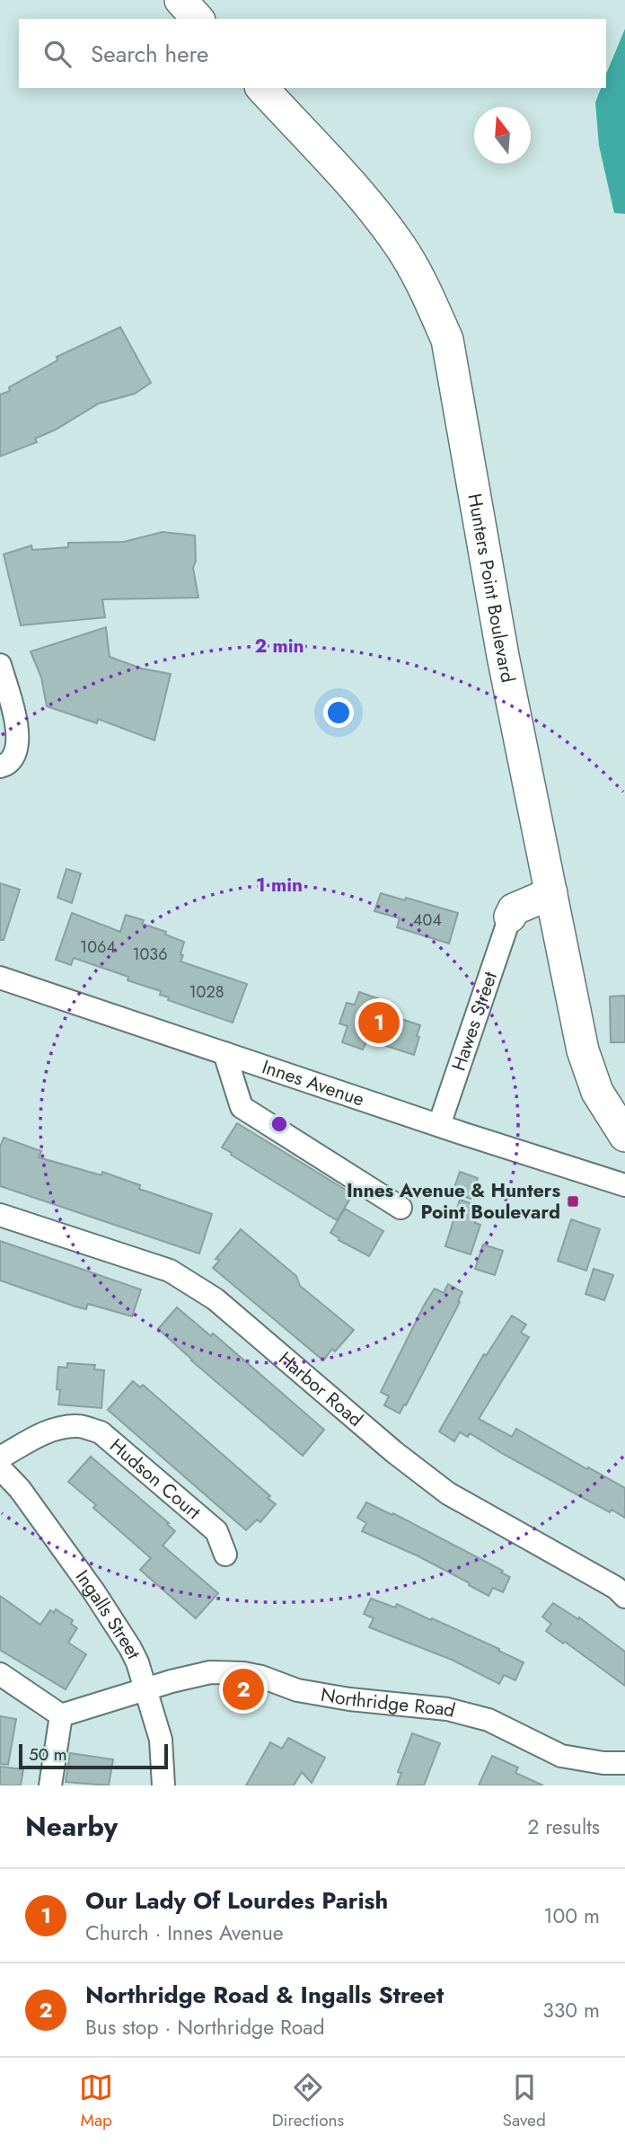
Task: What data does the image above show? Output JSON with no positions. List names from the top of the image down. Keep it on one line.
{"streets":{"main road":["Hunters Point Boulevard"],"street":["Hawes Street","Innes Avenue","Harbor Road","Hudson Court","Ingalls Street","Northridge Road"]},"crossings":[["Hawes Street","Innes Avenue"],["Ingalls Street","Northridge Road"]],"places":{"transit":["Innes Avenue & Hunters Point Boulevard"]},"house_numbers":["404","1064","1036","1028"],"scale_bar":"50 m","north":"top","page":{"search":"Search here","pins":["1","2"],"scale":"50 m","heading":["Nearby","2 results"],"list":[{"mark":"1","name":"Our Lady Of Lourdes Parish","note":"Church · Innes Avenue","value":"100 m"},{"mark":"2","name":"Northridge Road & Ingalls Street","note":"Bus stop · Northridge Road","value":"330 m"}],"nav":["Map","Directions","Saved"]},"rings":["2 min","1 min"]}
